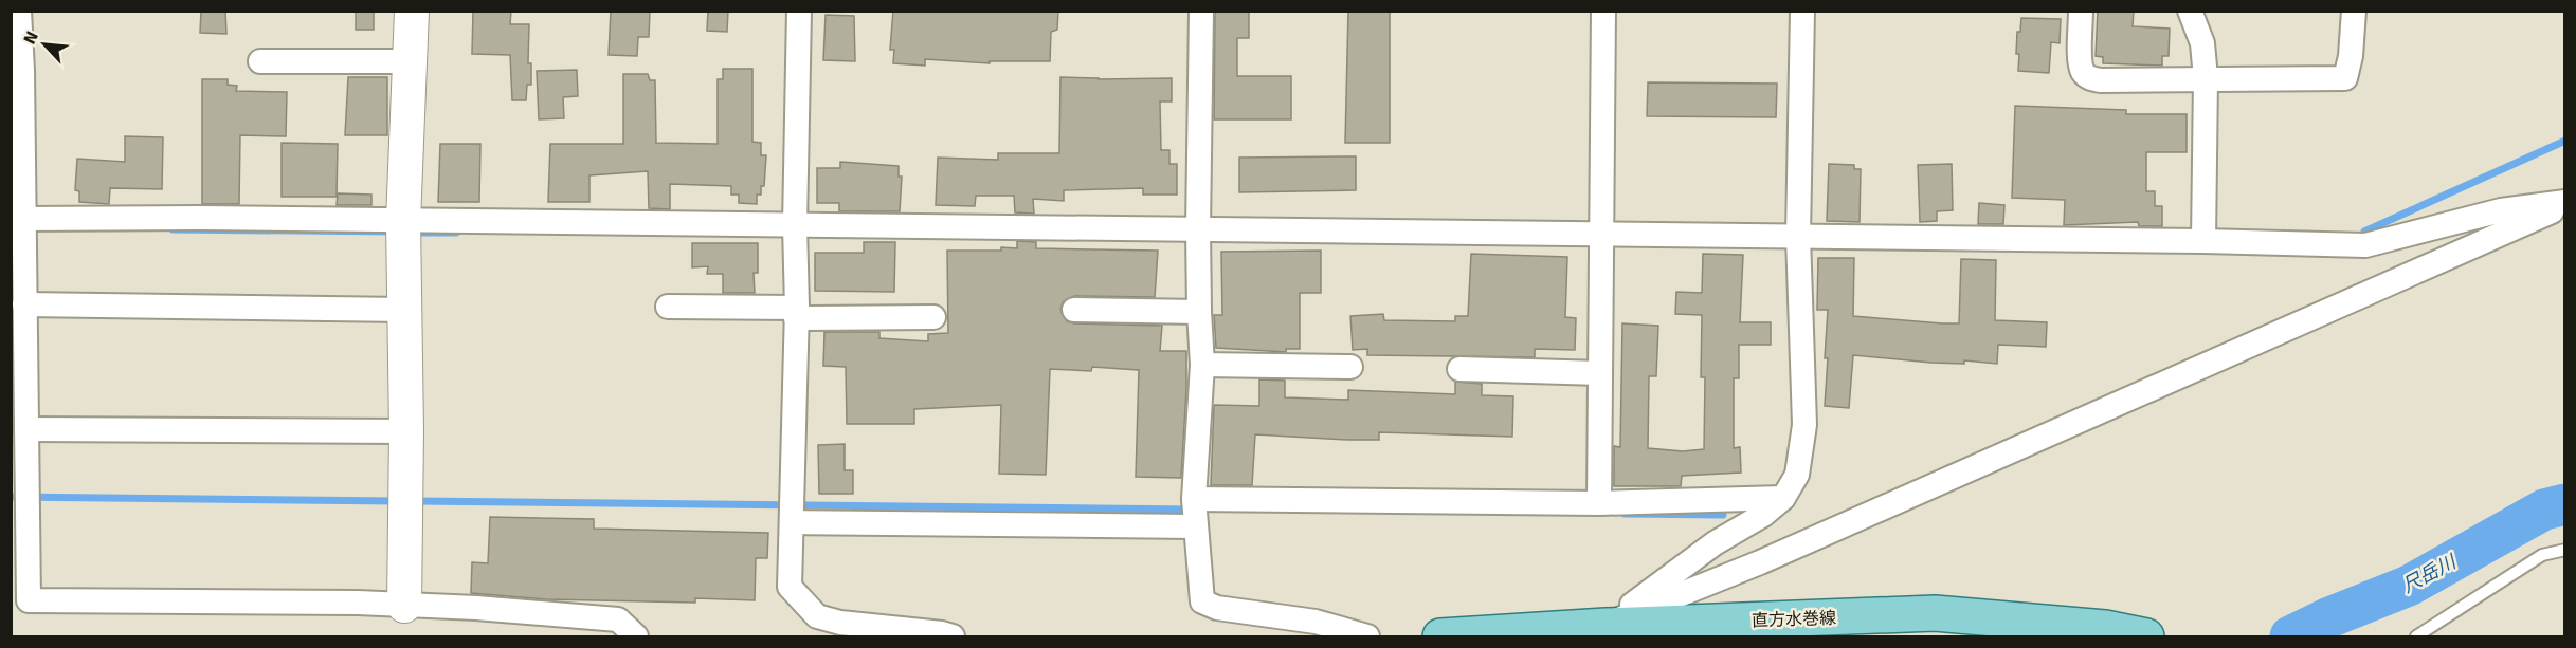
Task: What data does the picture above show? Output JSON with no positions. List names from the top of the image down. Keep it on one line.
{"streets":{"main road":["直方水巻線"]},"water":["尺岳川"],"north":"top left"}
